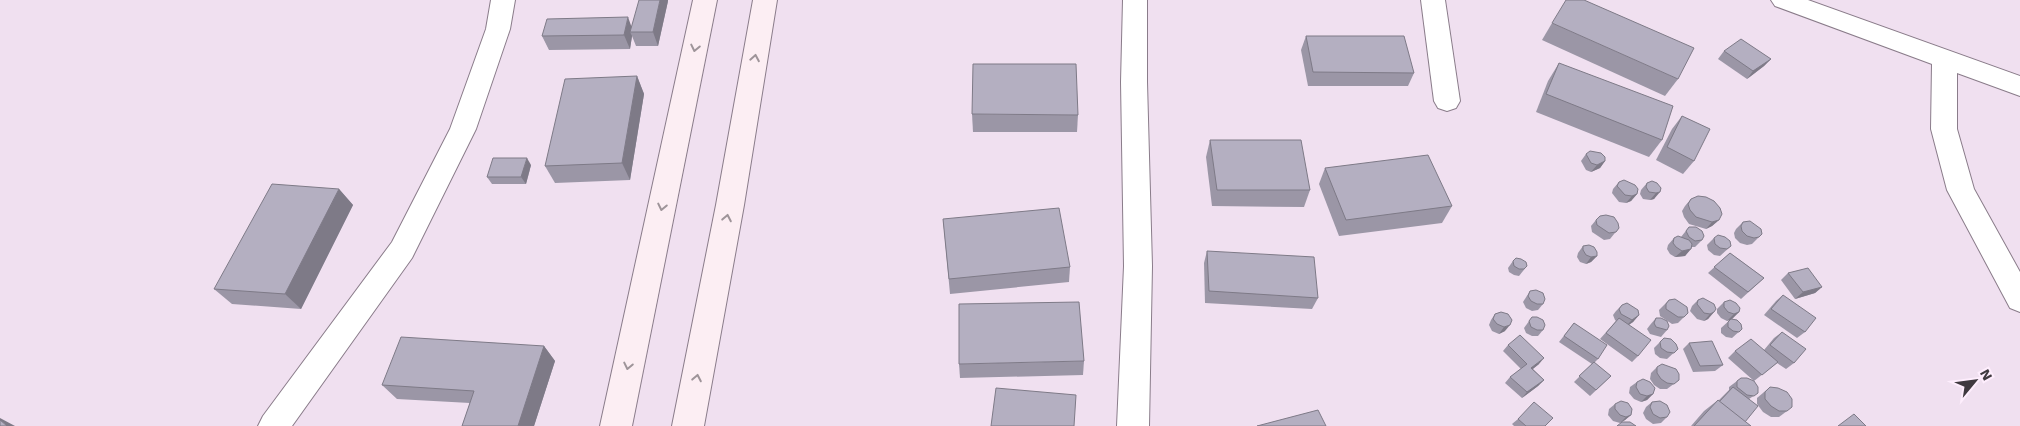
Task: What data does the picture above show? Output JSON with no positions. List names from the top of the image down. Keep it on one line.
{"north":"top right"}
